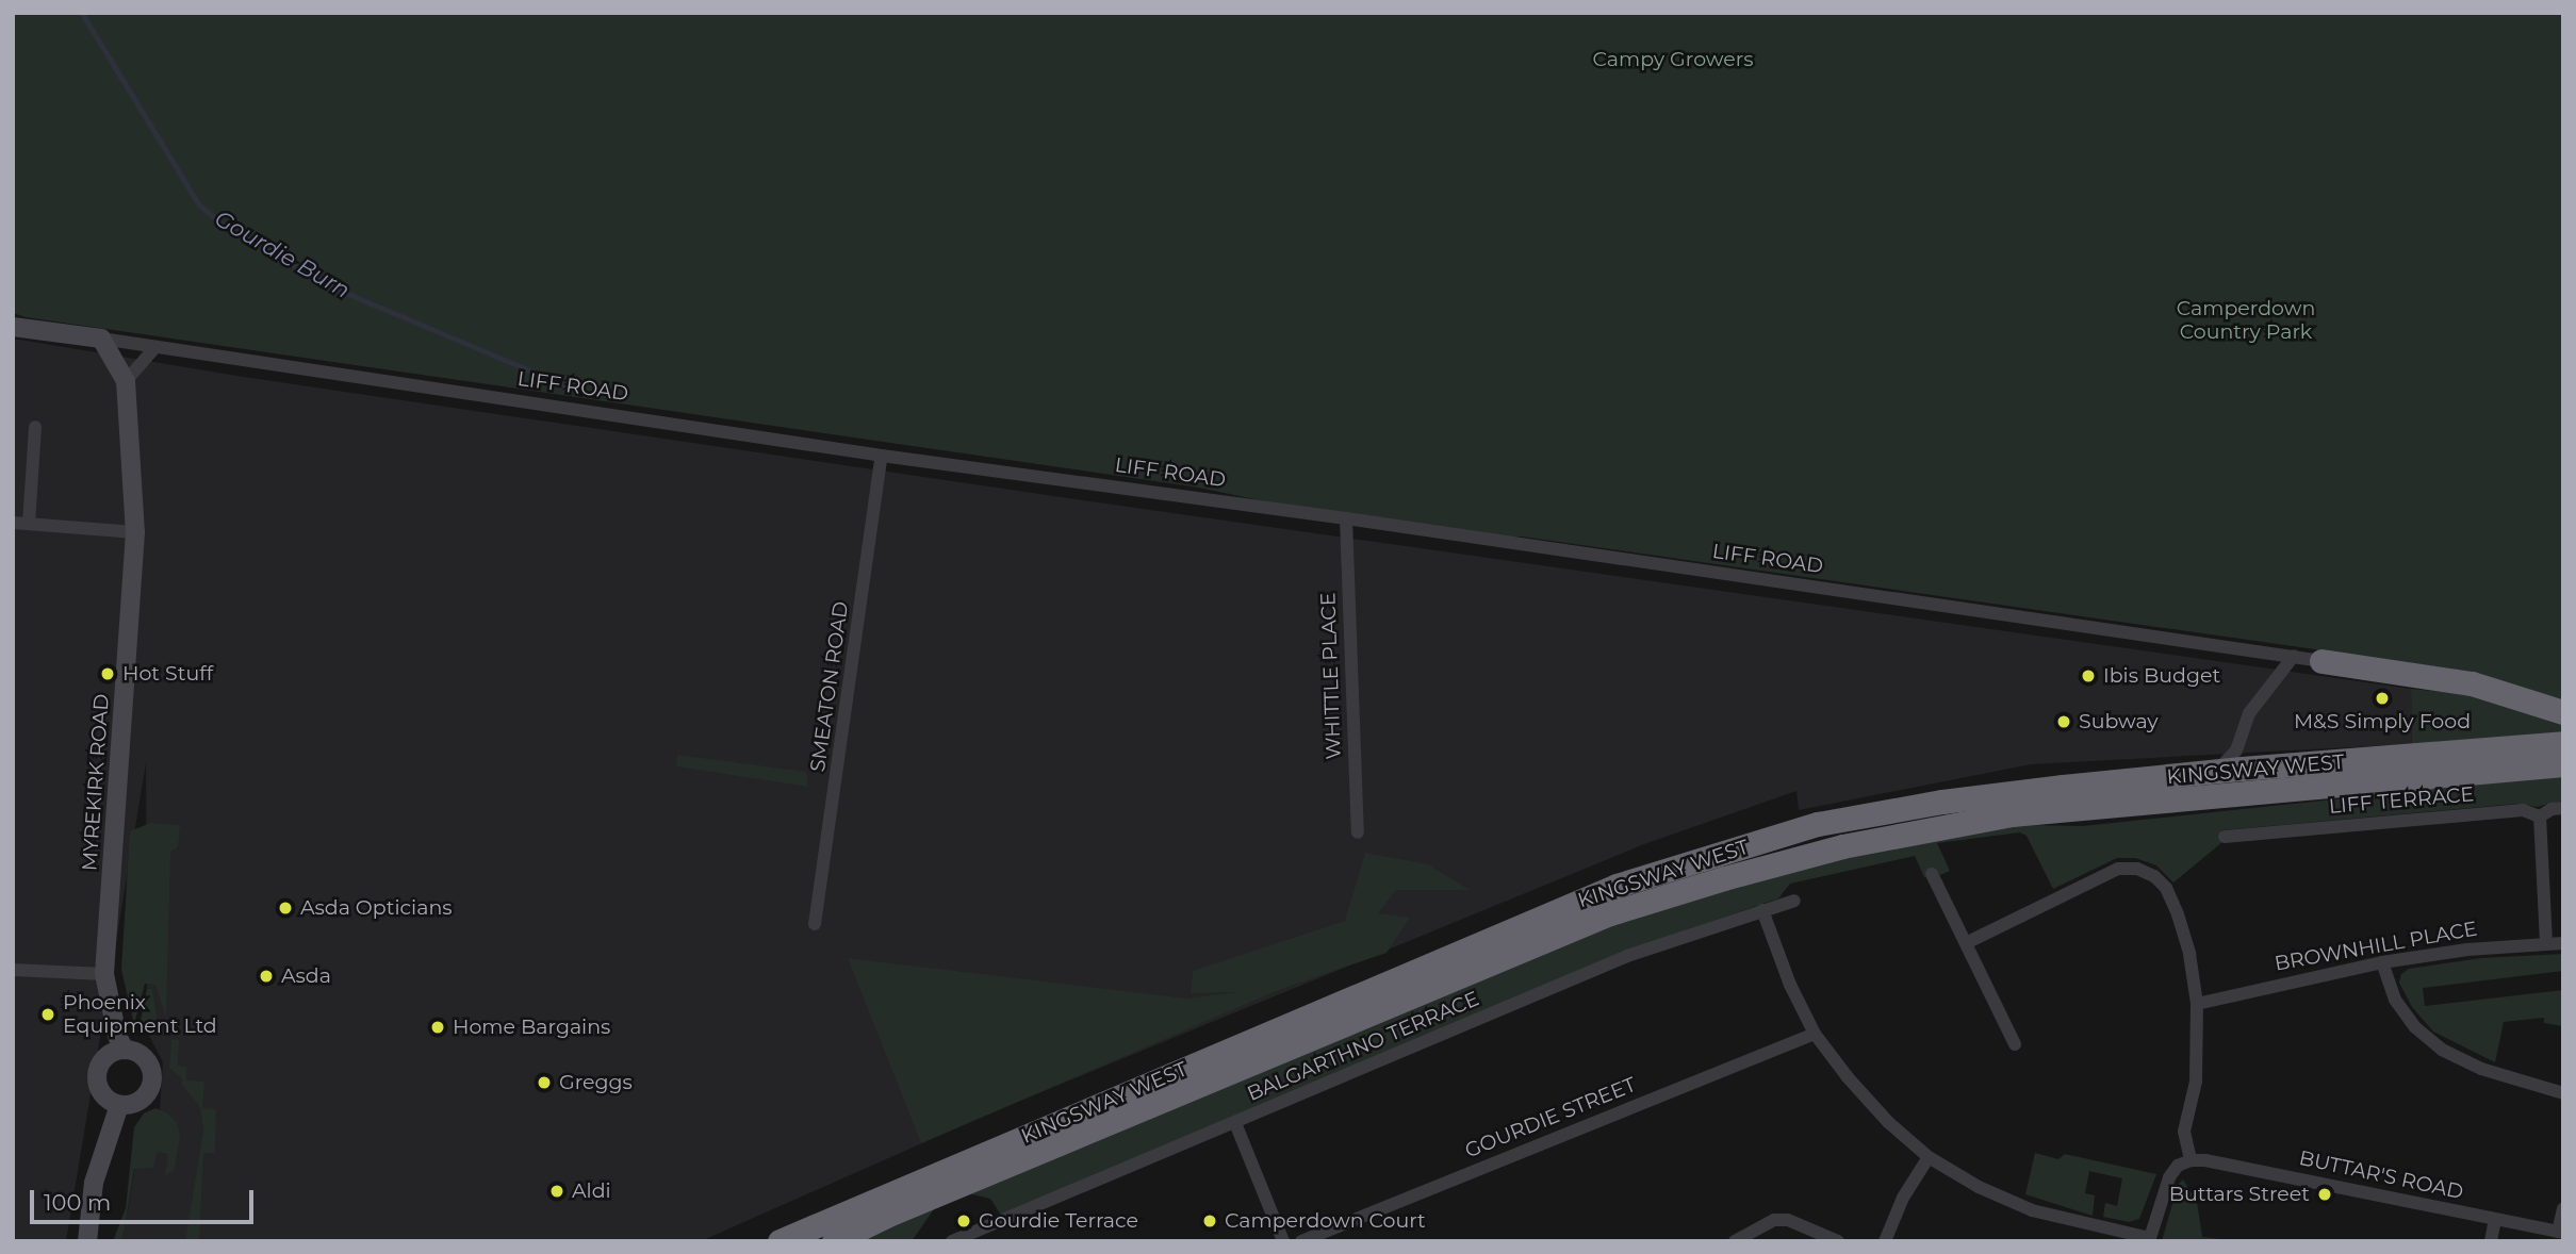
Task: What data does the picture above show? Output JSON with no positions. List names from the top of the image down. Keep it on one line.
{"streets":{"highway":["KINGSWAY WEST"],"street":["LIFF ROAD","WHITTLE PLACE","SMEATON ROAD","MYREKIRK ROAD","LIFF TERRACE","BROWNHILL PLACE","BALGARTHNO TERRACE","GOURDIE STREET","BUTTAR'S ROAD"]},"crossings":[["LIFF ROAD","WHITTLE PLACE"],["LIFF ROAD","SMEATON ROAD"],["LIFF ROAD","MYREKIRK ROAD"]],"water":["Gourdie Burn"],"parks":["Campy Growers","Camperdown Country Park"],"places":["Hot Stuff","Ibis Budget","M&S Simply Food","Subway","Asda Opticians","Asda","Phoenix Equipment Ltd","Home Bargains","Greggs","Aldi","Buttars Street","Gourdie Terrace","Camperdown Court"],"scale_bar":"100 m"}
